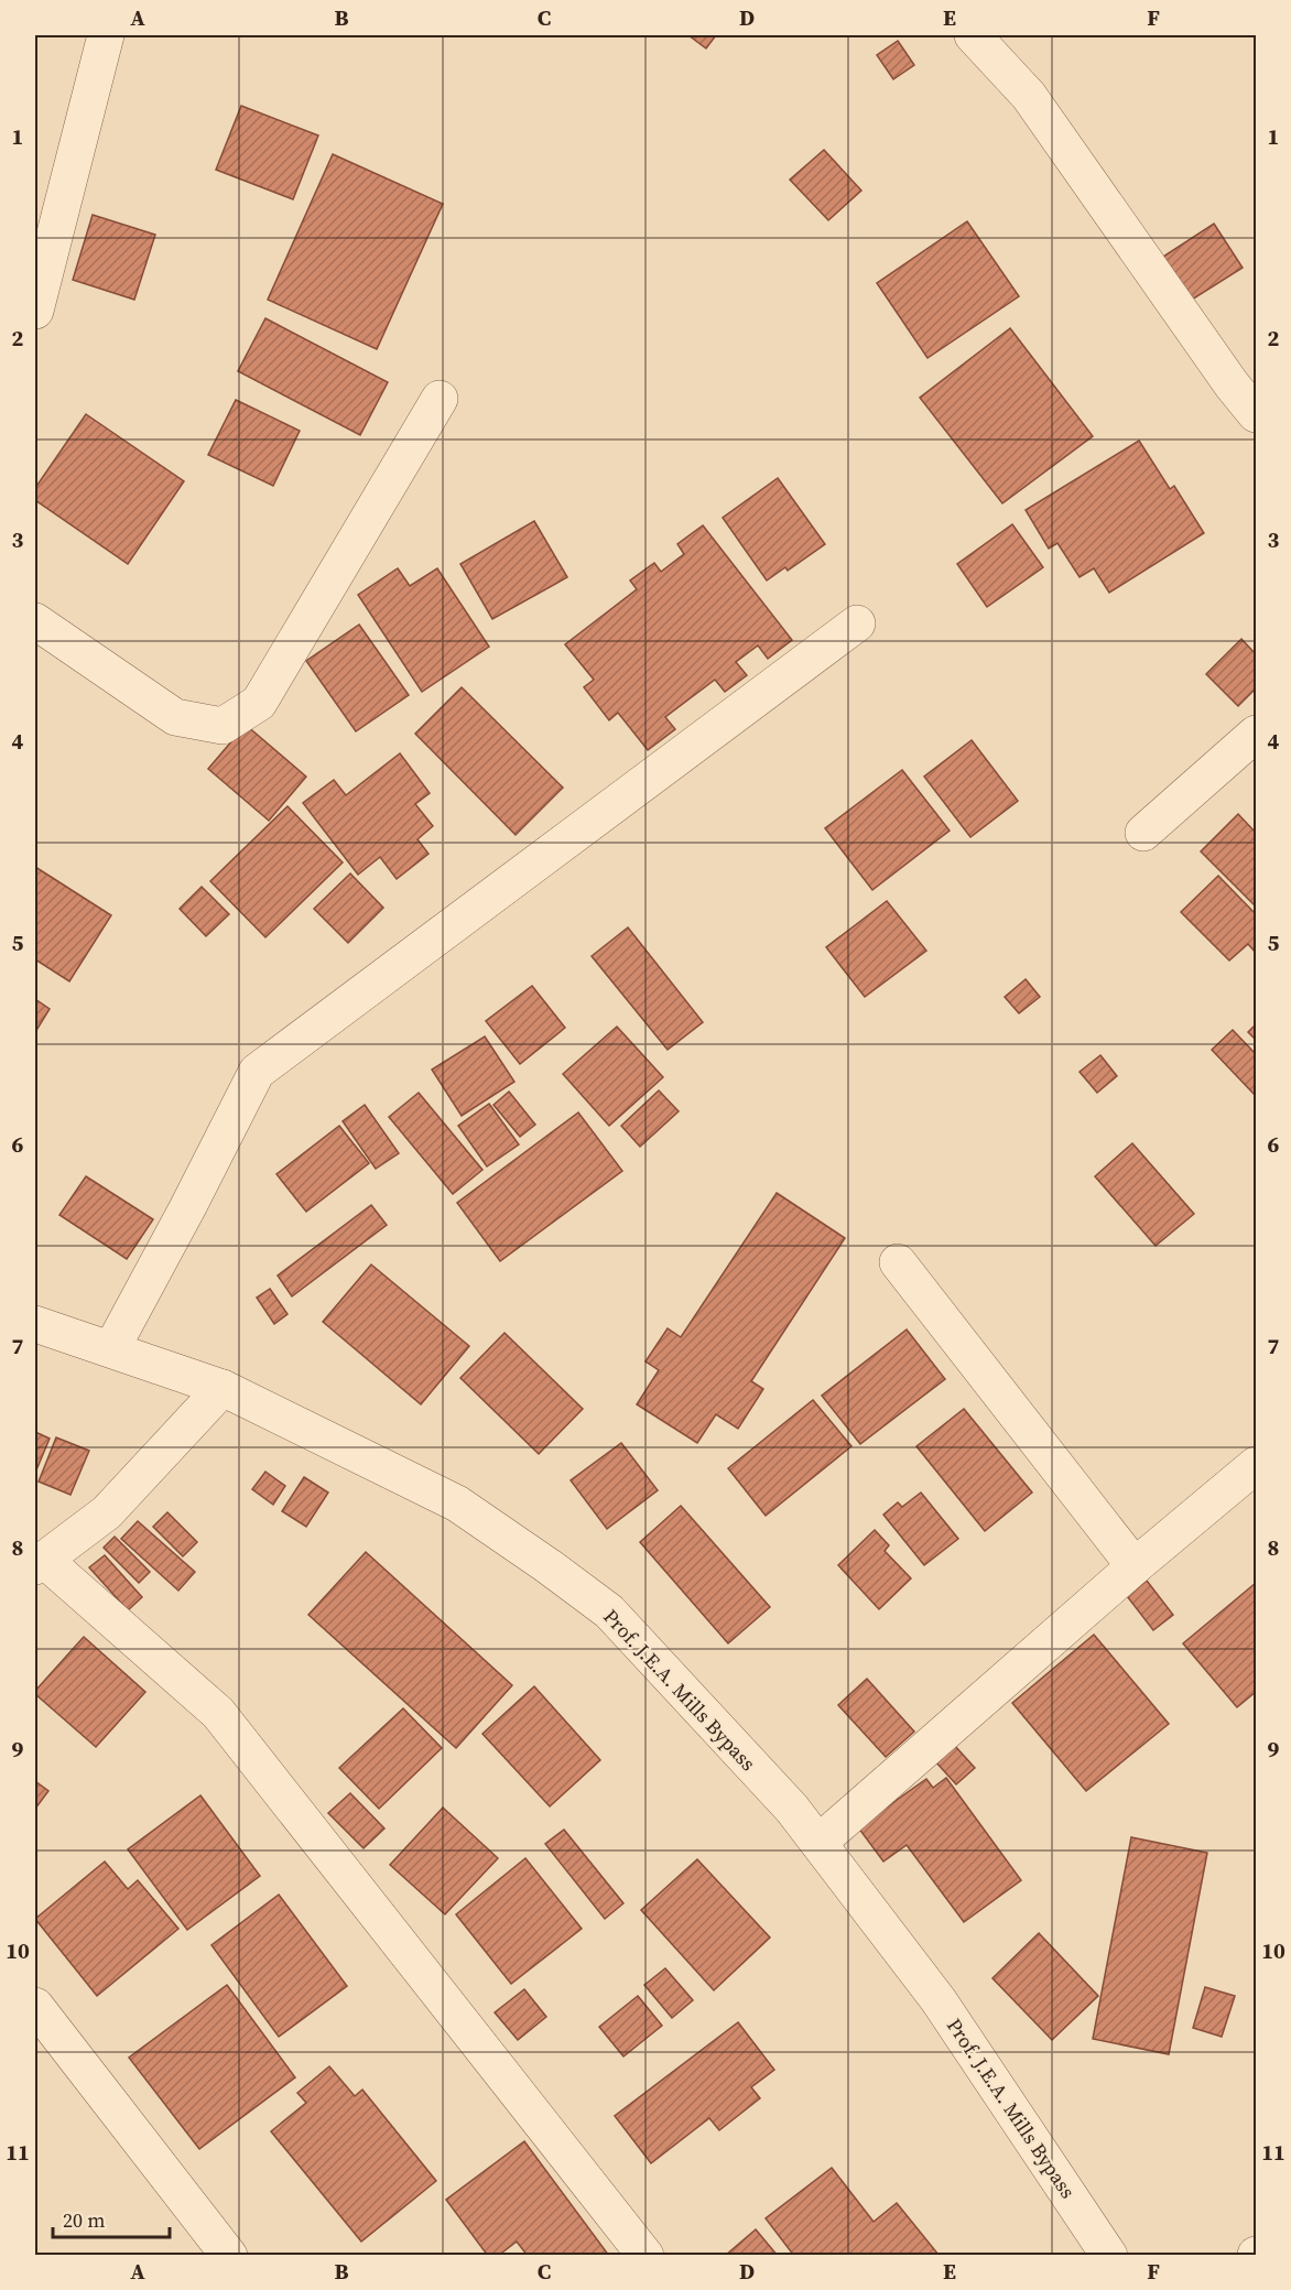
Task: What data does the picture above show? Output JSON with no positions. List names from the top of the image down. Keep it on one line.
{"streets":{"street":["Prof. J.E.A. Mills Bypass"]},"scale_bar":"20 m","grid":{"columns":["A","B","C","D","E","F"],"rows":["1","2","3","4","5","6","7","8","9","10","11"]}}
